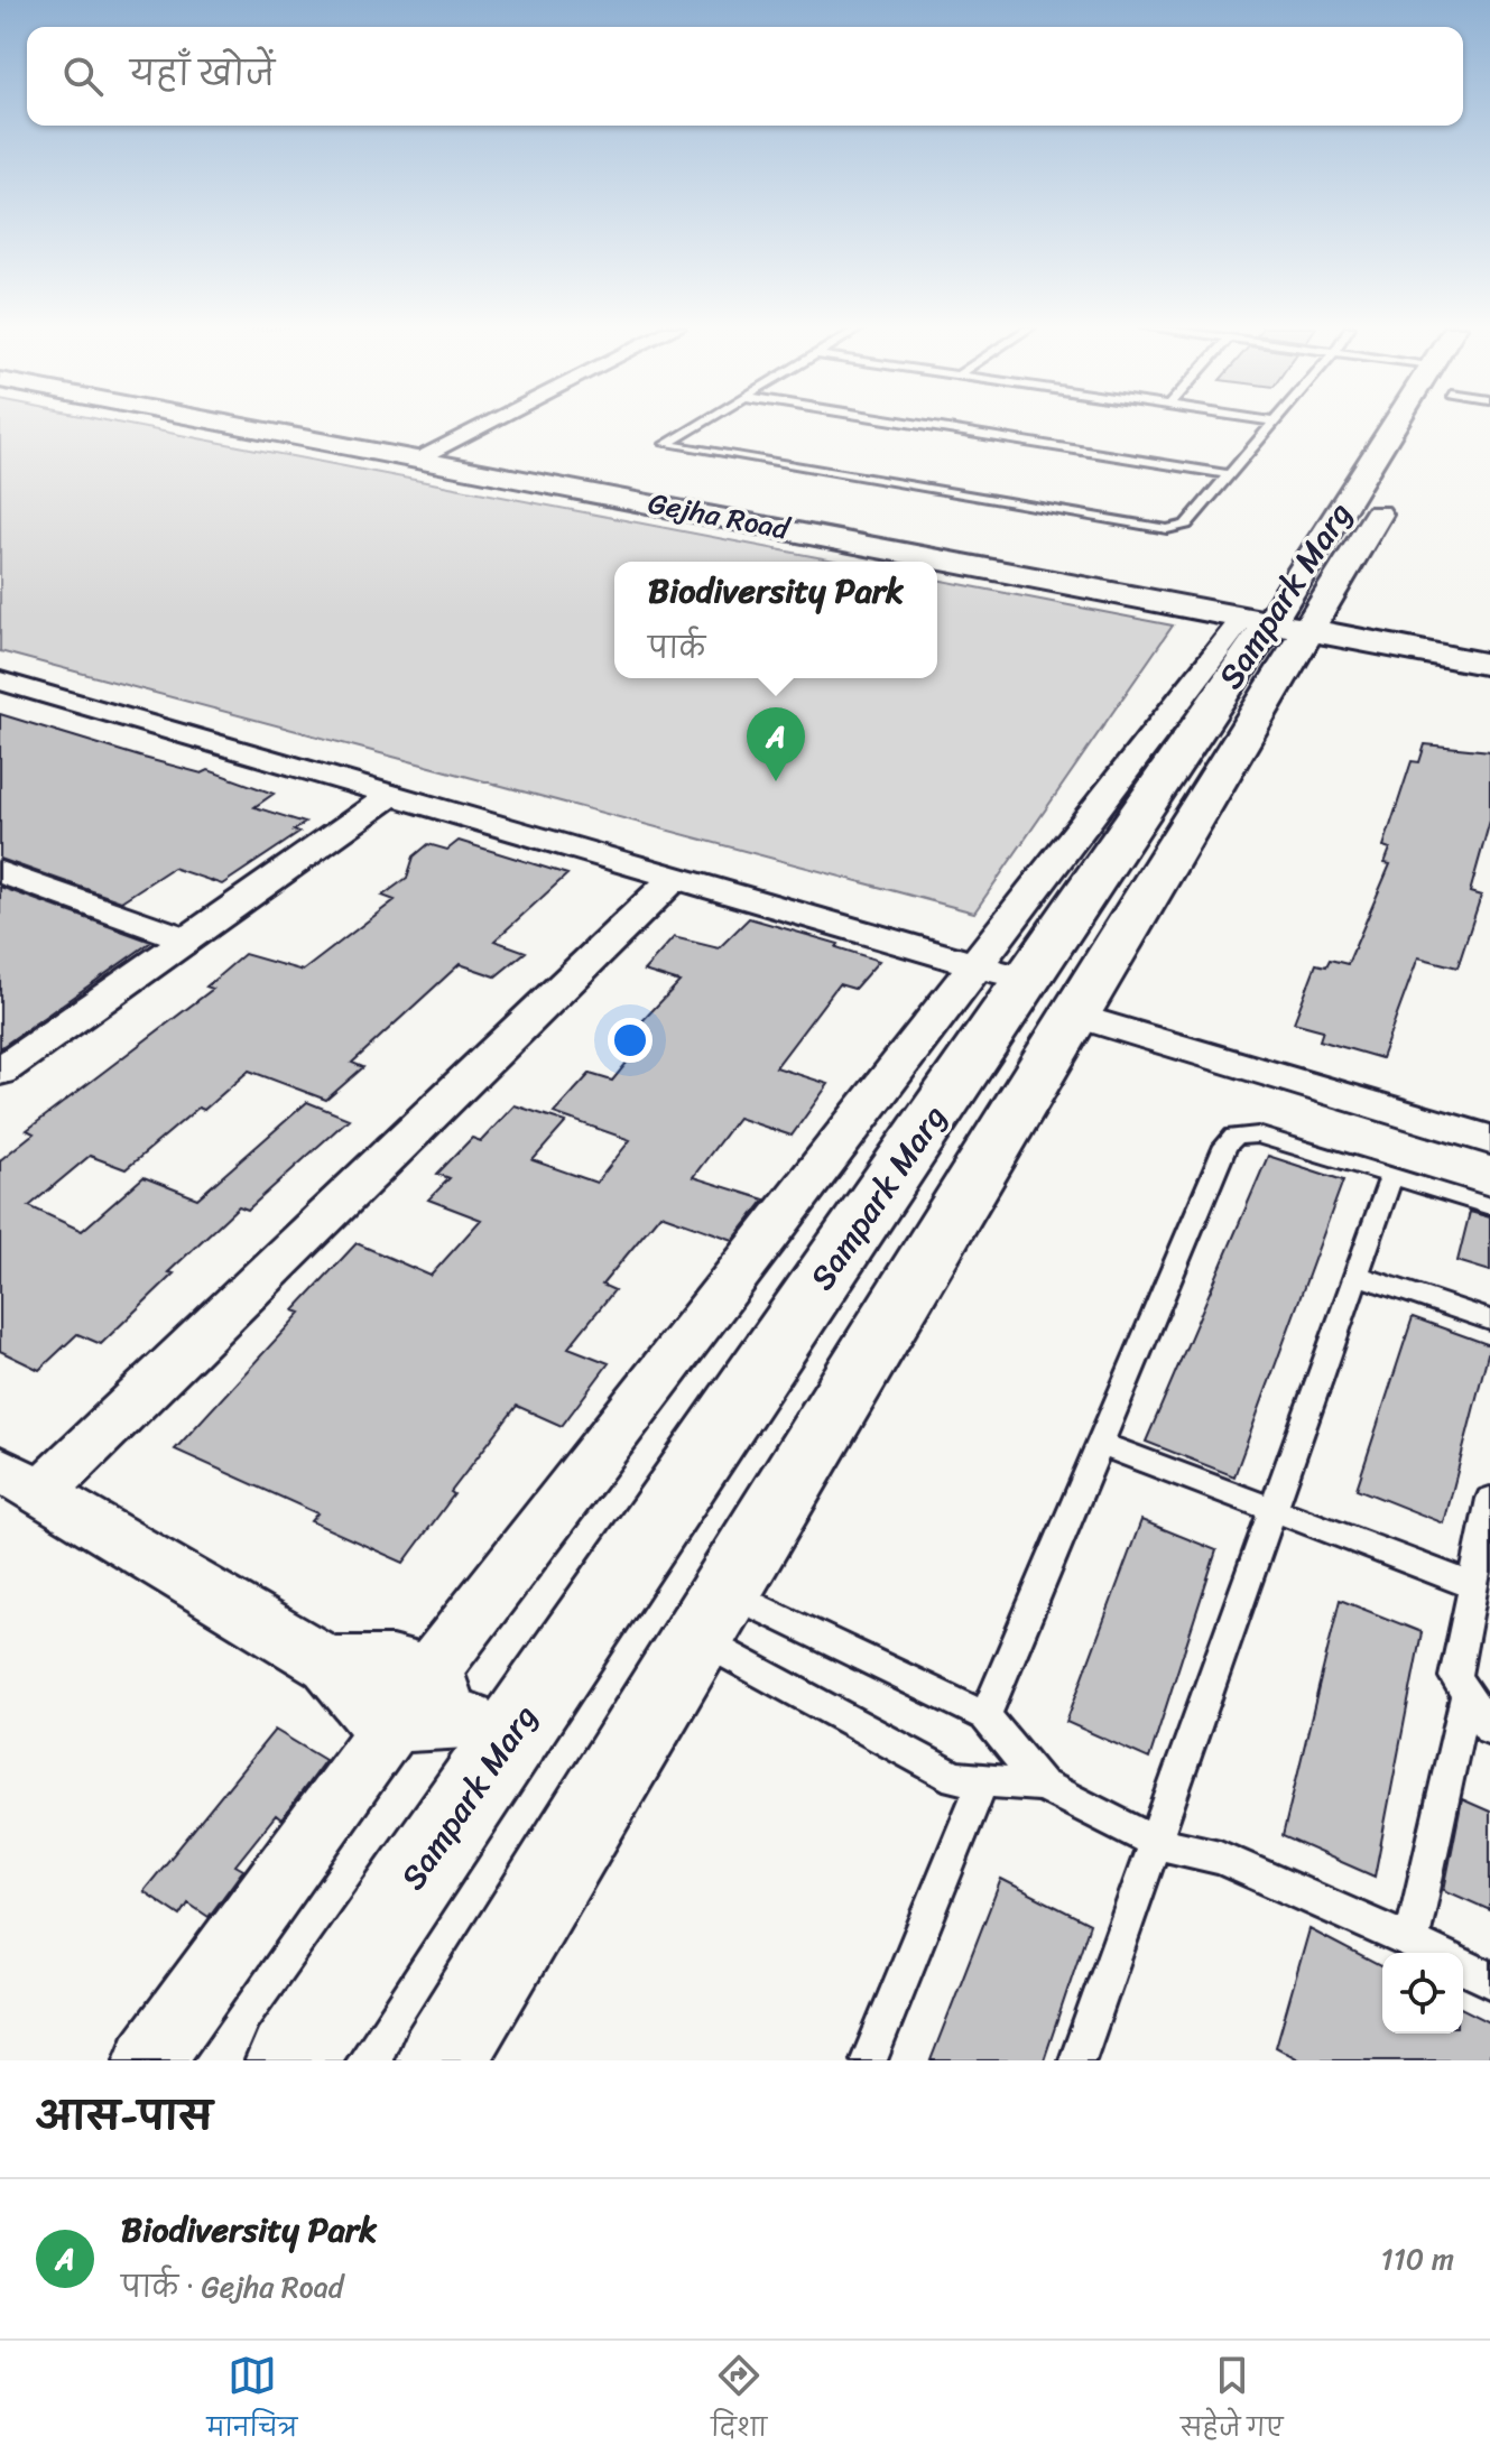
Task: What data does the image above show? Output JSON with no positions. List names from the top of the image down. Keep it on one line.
{"streets":{"street":["Gejha Road","Sampark Marg"]},"crossings":[["Gejha Road","Sampark Marg"]],"page":{"search":"यहाँ खोजें","popup":["Biodiversity Park","पार्क"],"pins":"A","heading":"आस-पास","list":[{"mark":"A","name":"Biodiversity Park","note":"पार्क · Gejha Road","value":"110 m"}],"nav":["मानचित्र","दिशा","सहेजे गए"]}}
